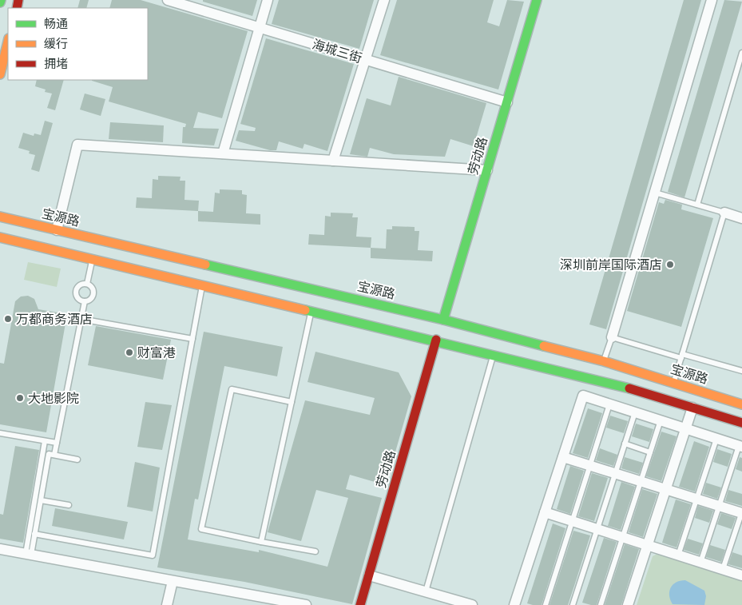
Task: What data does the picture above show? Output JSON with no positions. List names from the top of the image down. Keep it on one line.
{"streets":{"main road":["劳动路","宝源路"],"street":["海城三街"]},"crossings":[["海城三街","劳动路"],["劳动路","宝源路"]],"places":["深圳前岸国际酒店","万都商务酒店","财富港","大地影院"],"legend":["畅通","缓行","拥堵"]}
